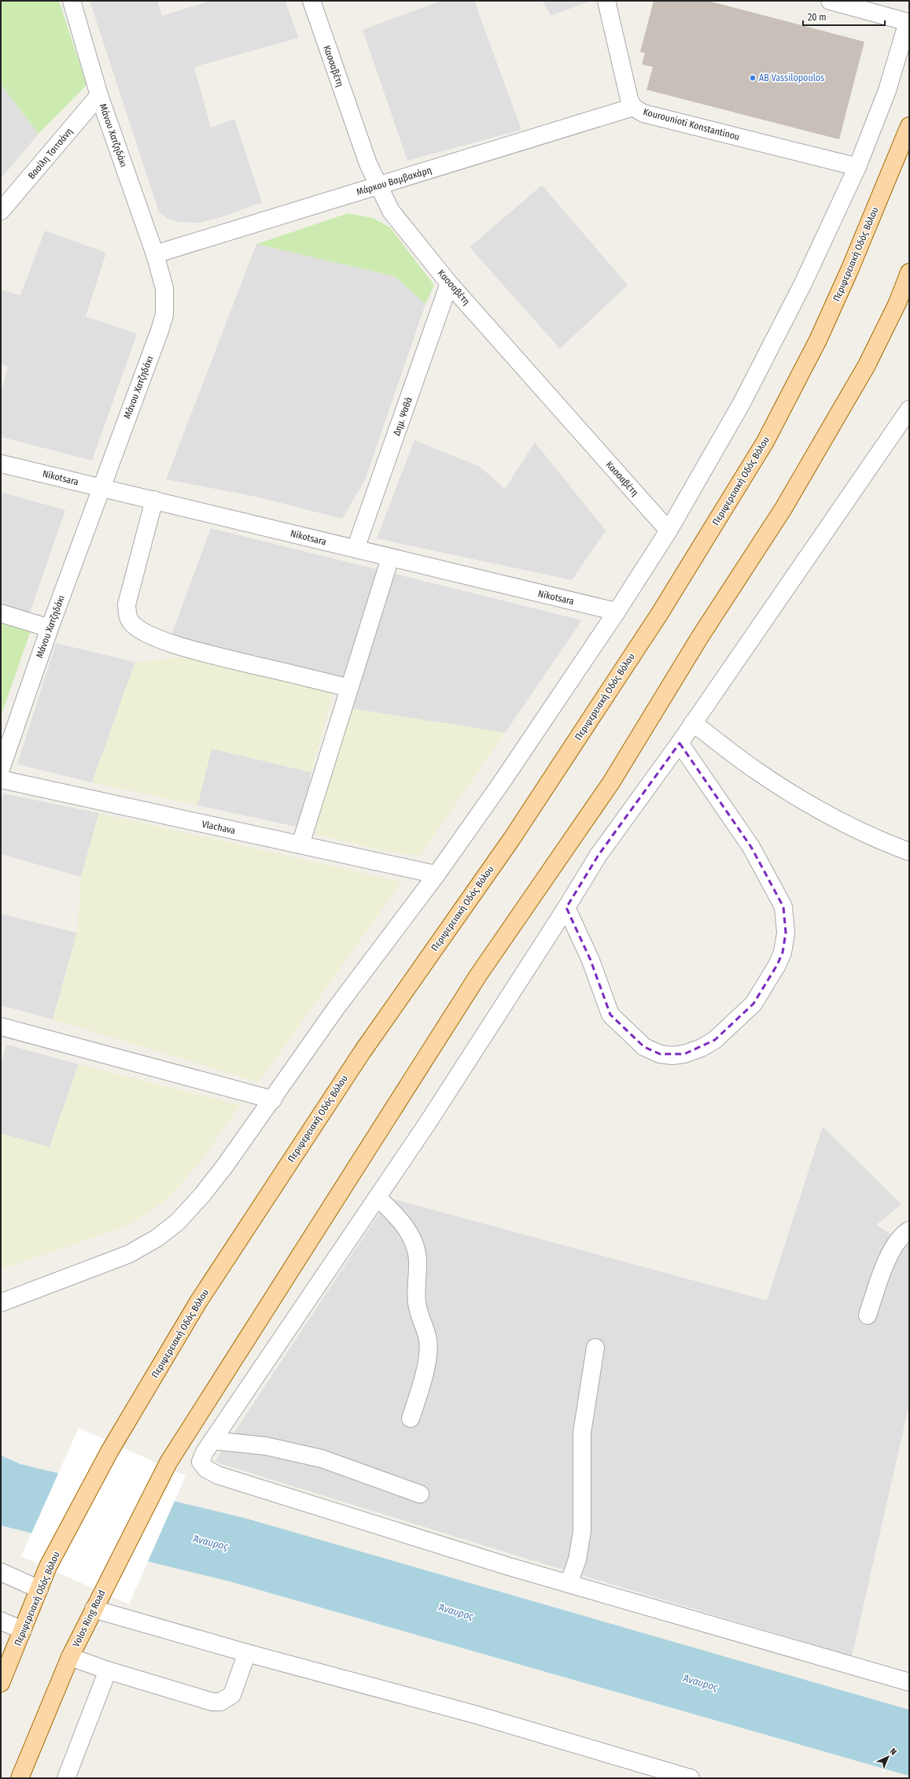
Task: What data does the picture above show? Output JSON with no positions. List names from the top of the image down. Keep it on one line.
{"streets":{"main road":["Περιφερειακή Οδός Βόλου","Volos Ring Road"],"street":["Κασσαβέτη","Kourounioti Konstantinou","Μάνου Χατζηδάκι","Βασίλη Τσιτσάνη","Μάρκου Βαμβακάρη","Δημ. Ψαθά","Nikotsara","Vlachava"]},"crossings":[["Κασσαβέτη","Μάρκου Βαμβακάρη"],["Κασσαβέτη","Δημ. Ψαθά"],["Kourounioti Konstantinou","Μάρκου Βαμβακάρη"],["Μάνου Χατζηδάκι","Βασίλη Τσιτσάνη"],["Μάνου Χατζηδάκι","Μάρκου Βαμβακάρη"],["Μάνου Χατζηδάκι","Nikotsara"],["Δημ. Ψαθά","Nikotsara"]],"water":["Άναυρος"],"places":["AB Vassilopoulos"],"scale_bar":"20 m","north":"top right"}
